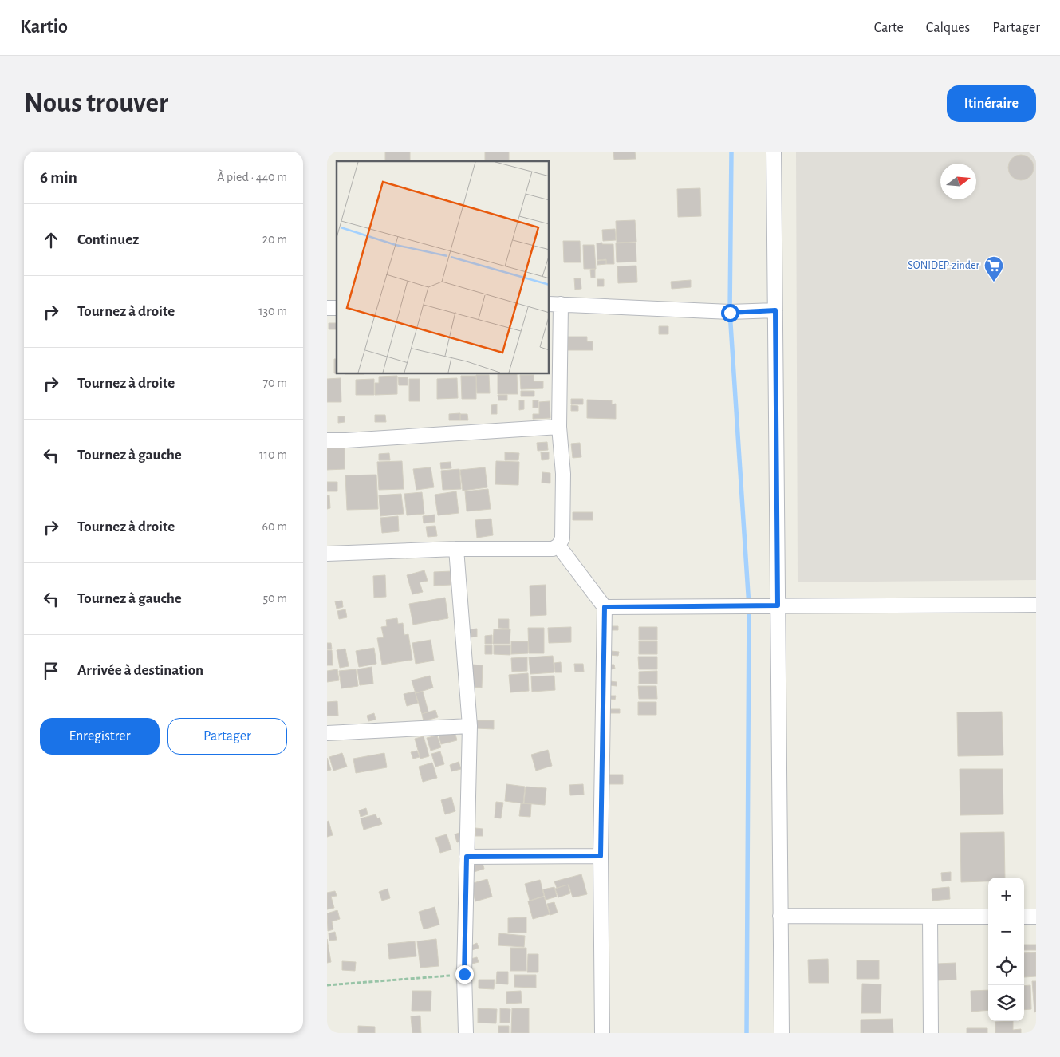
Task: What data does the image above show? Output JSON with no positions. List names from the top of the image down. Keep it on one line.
{"places":{"supermarket":["SONIDEP-zinder"]},"north":"right","page":{"header":"Kartio","nav":["Carte","Calques","Partager"],"buttons":["Itinéraire",["Enregistrer","Partager"]],"title":"Nous trouver","heading":["6 min","À pied · 440 m"],"list":[["Continuez","20 m"],["Tournez à droite","130 m"],["Tournez à droite","70 m"],["Tournez à gauche","110 m"],["Tournez à droite","60 m"],["Tournez à gauche","50 m"],"Arrivée à destination"],"map_buttons":["+","−"]}}
